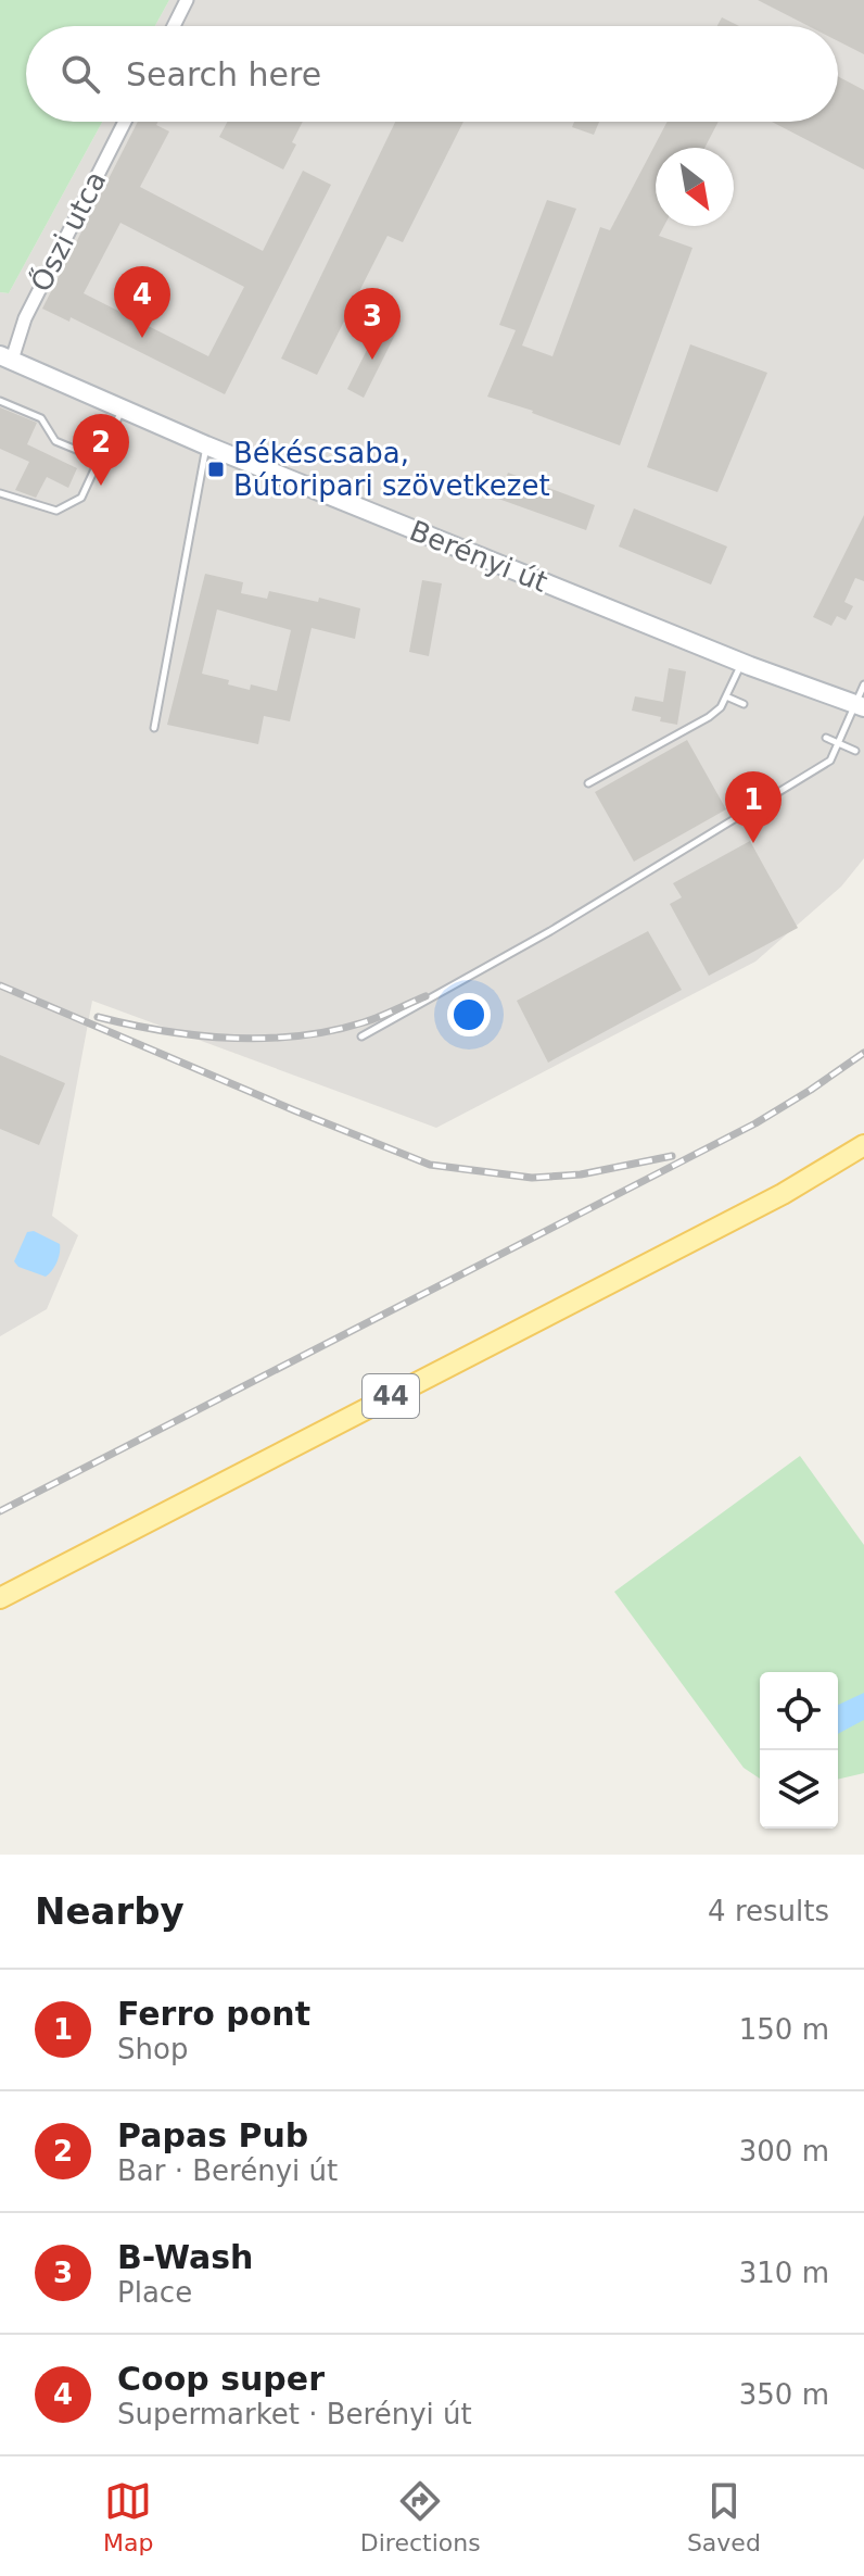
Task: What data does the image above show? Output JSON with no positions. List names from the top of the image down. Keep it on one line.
{"streets":{"main road":["44"],"street":["Őszi utca","Berényi út"]},"crossings":[["Őszi utca","Berényi út"]],"places":{"transit":["Békéscsaba, Bútoripari szövetkezet"]},"north":"bottom right","page":{"search":"Search here","pins":["4","3","2","1"],"heading":["Nearby","4 results"],"list":[{"mark":"1","name":"Ferro pont","note":"Shop","value":"150 m"},{"mark":"2","name":"Papas Pub","note":"Bar · Berényi út","value":"300 m"},{"mark":"3","name":"B-Wash","note":"Place","value":"310 m"},{"mark":"4","name":"Coop super","note":"Supermarket · Berényi út","value":"350 m"}],"nav":["Map","Directions","Saved"]}}
